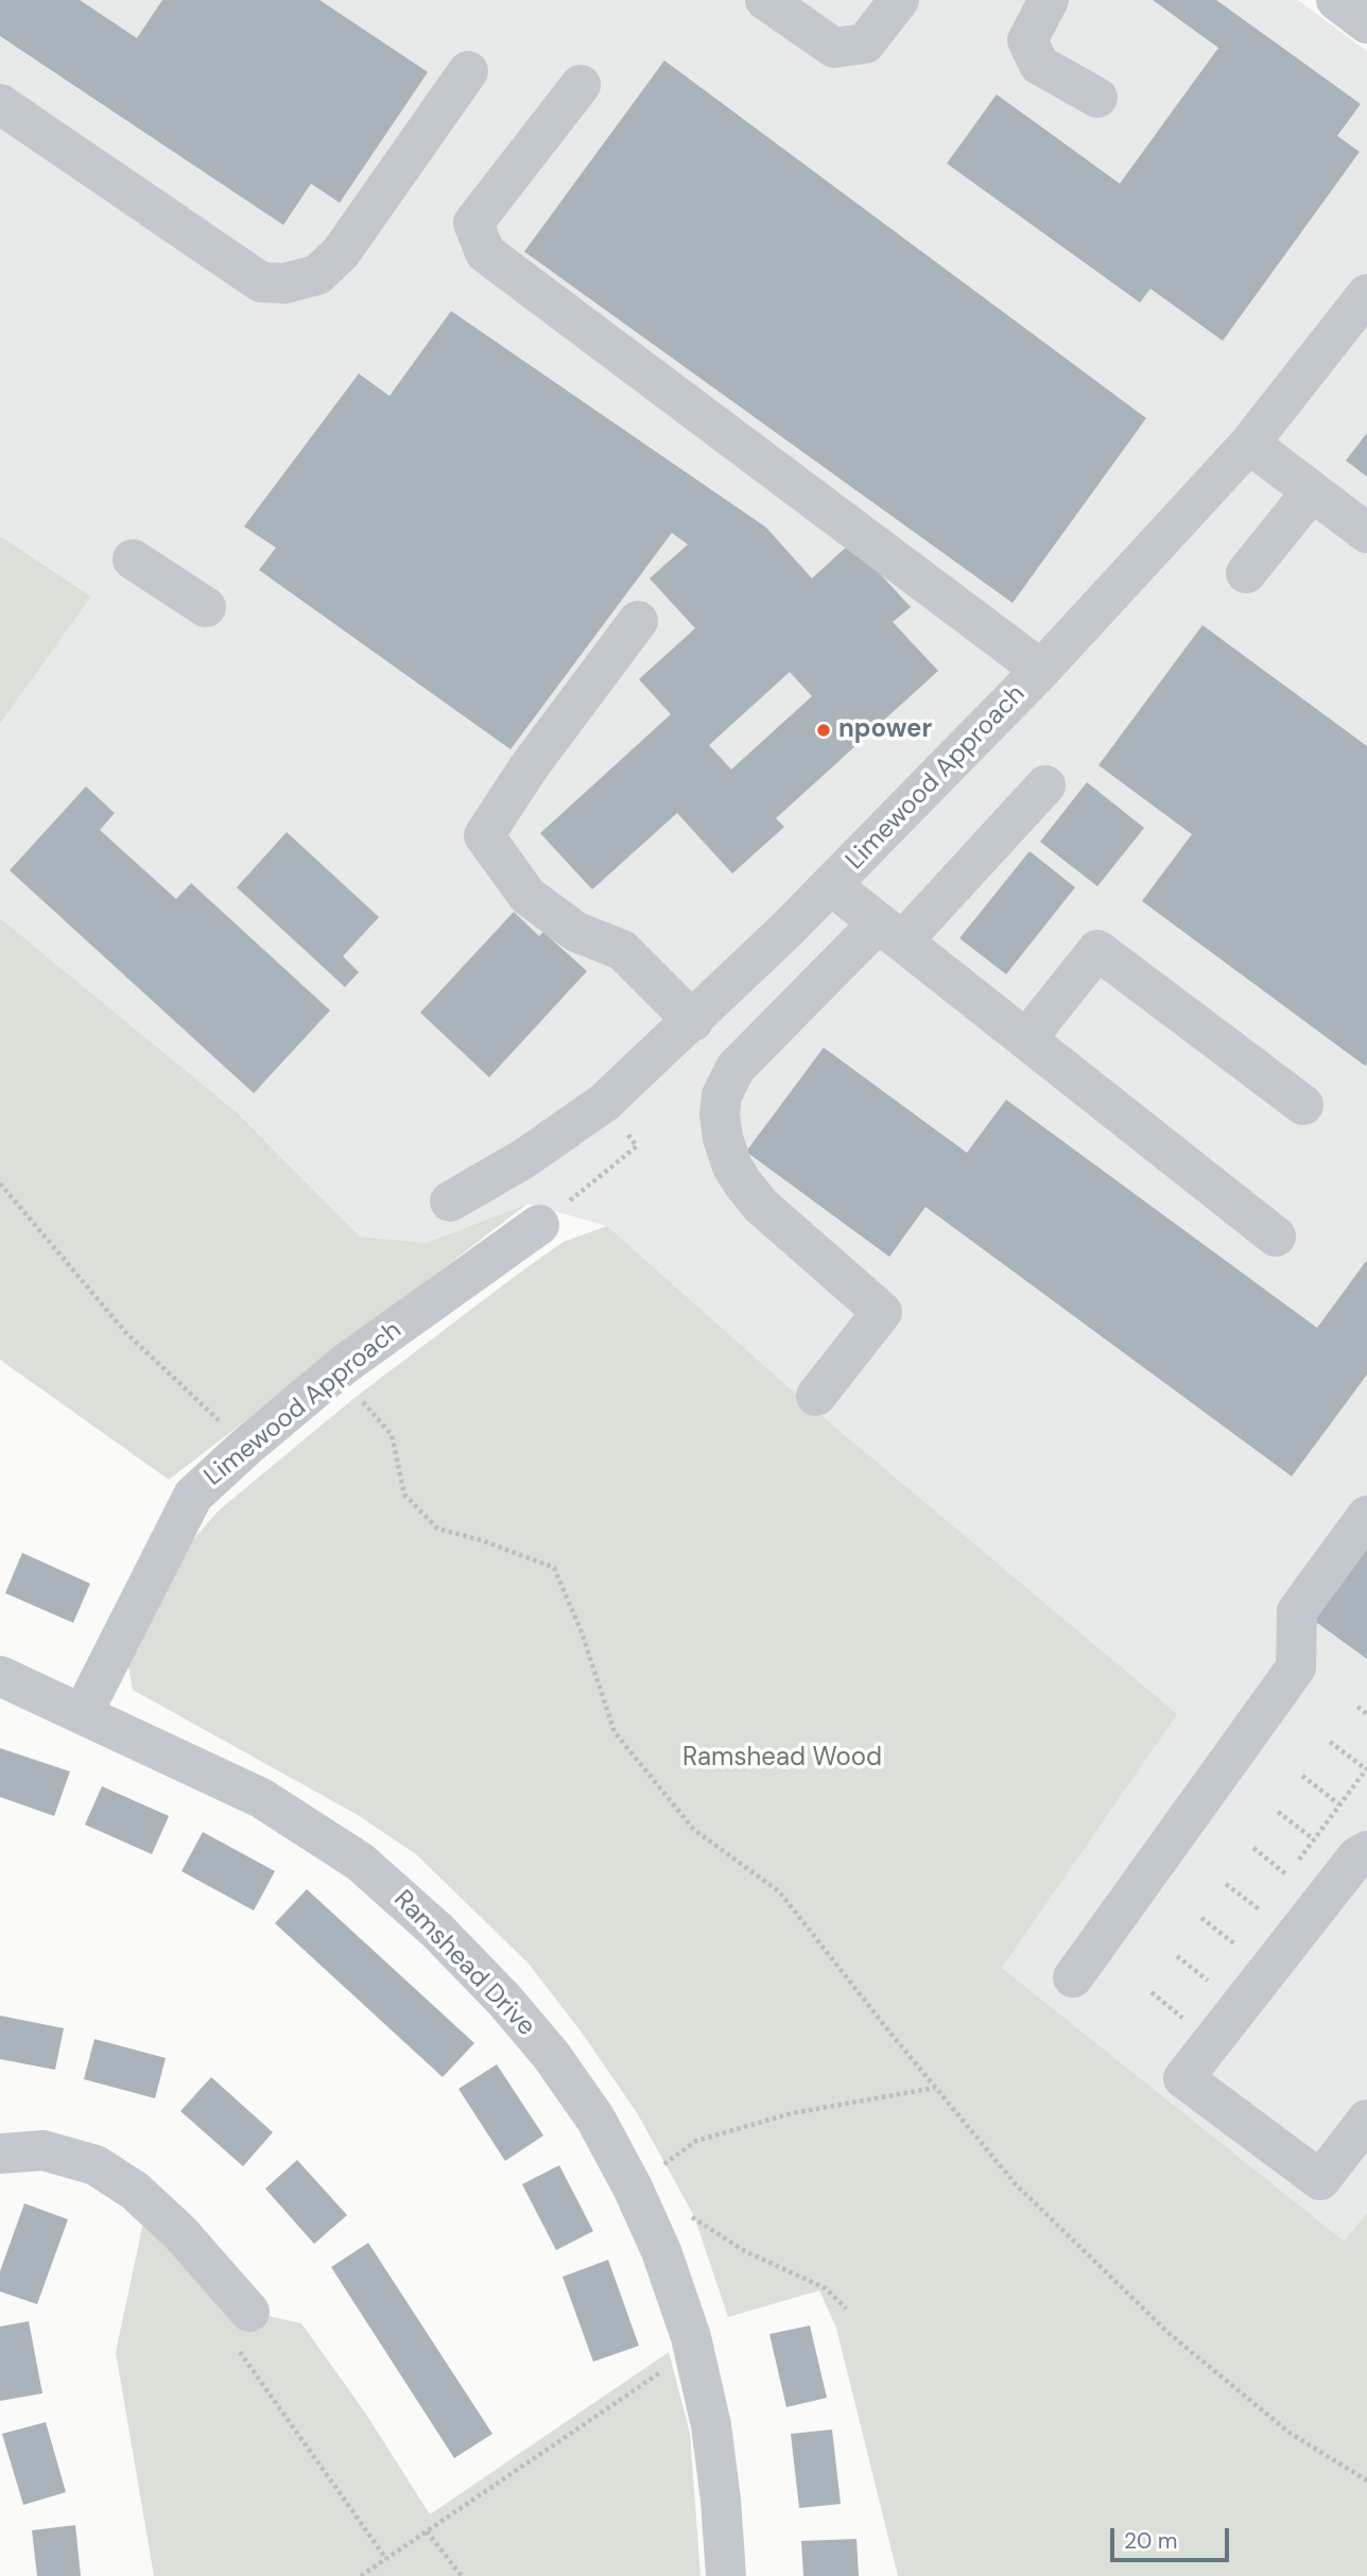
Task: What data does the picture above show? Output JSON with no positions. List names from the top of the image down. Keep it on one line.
{"streets":{"street":["Limewood Approach","Ramshead Drive"]},"crossings":[["Limewood Approach","Ramshead Drive"]],"parks":["Ramshead Wood"],"places":["npower"],"scale_bar":"20 m"}
